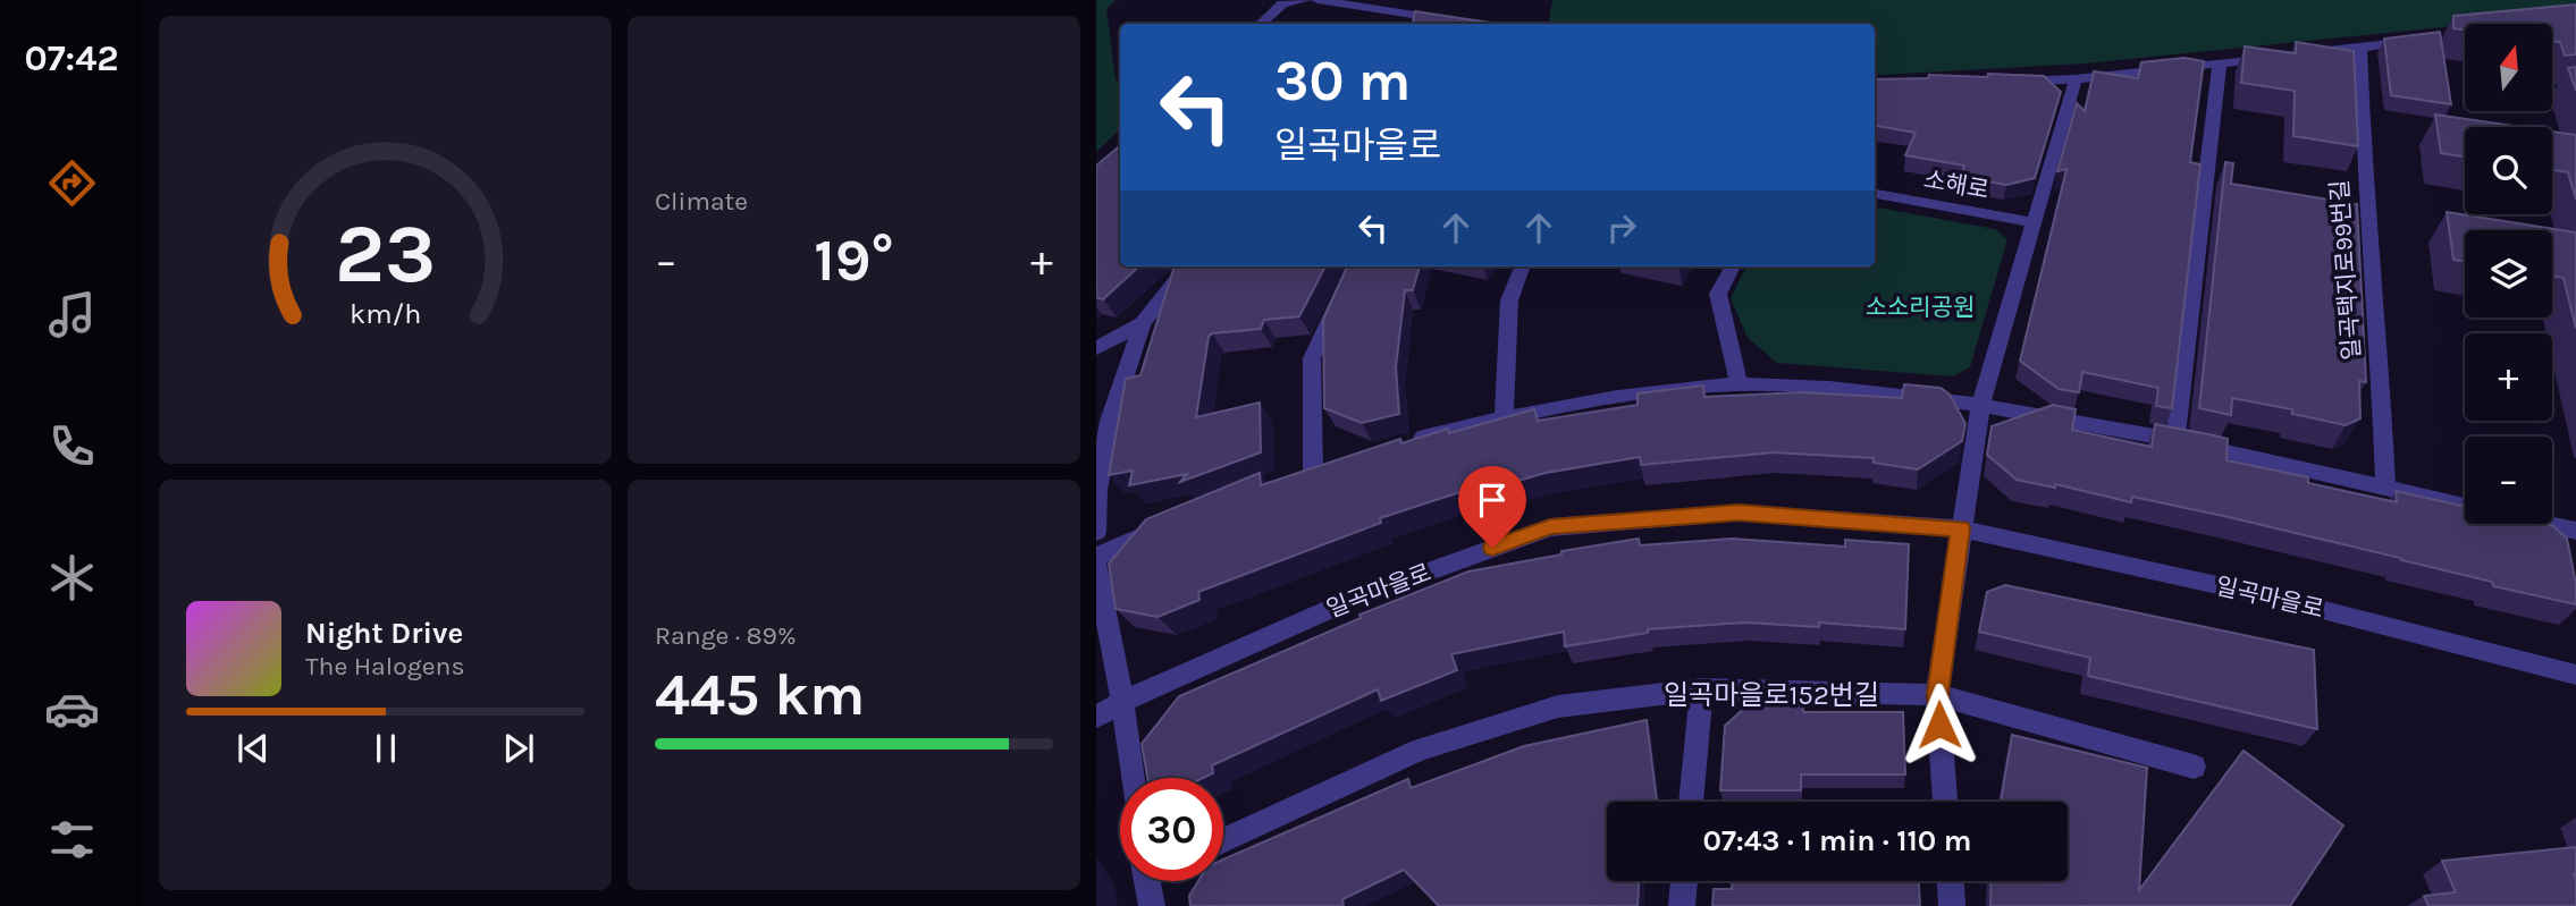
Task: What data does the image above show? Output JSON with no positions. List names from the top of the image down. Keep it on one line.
{"streets":{"street":["소해로","일곡택지로99번길","일곡마을로","일곡마을로152번길"]},"parks":["소소리공원"],"north":"top","page":{"tabs":"07:42","tile":["Climate",["Range · 89%","445 km"]],"map_buttons":["+","−"],"turn":["30 m","일곡마을로"],"heat":["−","19°","+"],"song":["Night Drive","The Halogens"],"limit":"30","trip":"07:43 · 1 min · 110 m","gauge":["23","km/h"]}}
